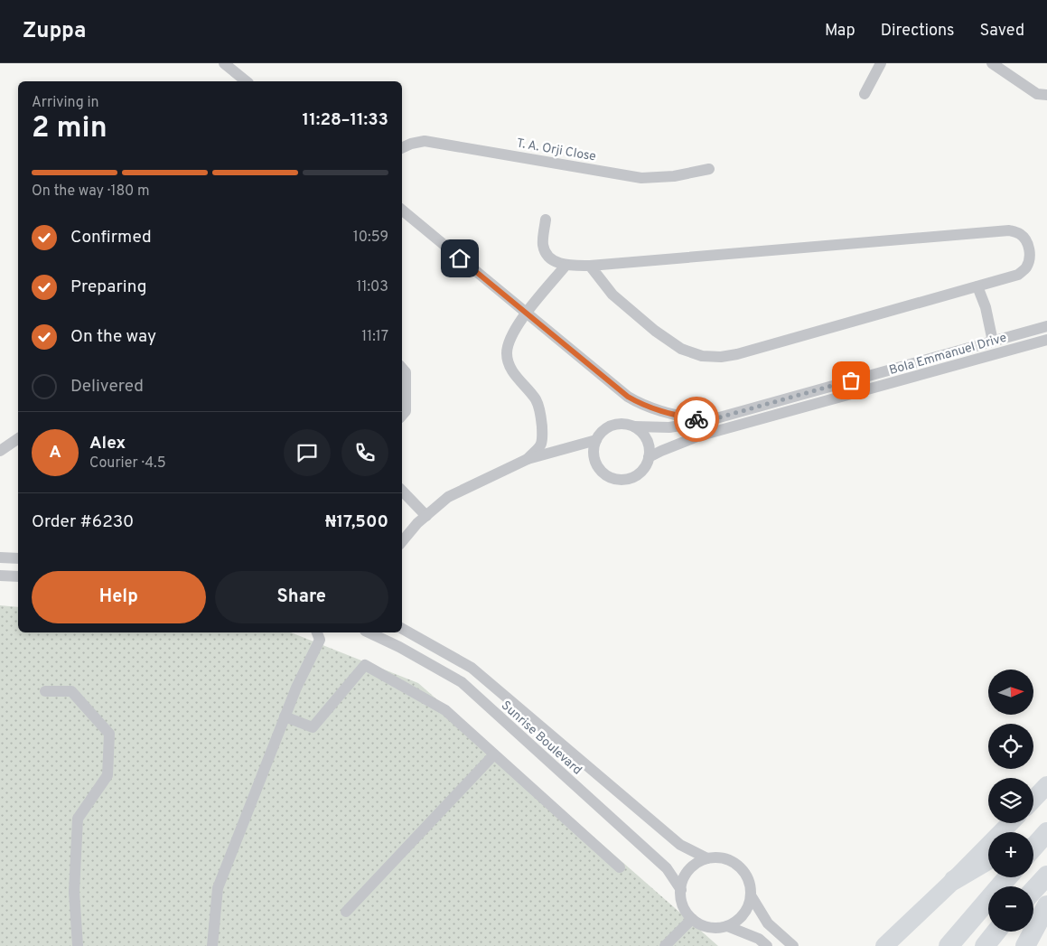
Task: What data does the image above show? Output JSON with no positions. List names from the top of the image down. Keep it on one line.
{"streets":{"street":["T. A. Orji Close","Bola Emmanuel Drive","Sunrise Boulevard"]},"north":"right","page":{"header":"Zuppa","nav":["Map","Directions","Saved"],"heading":["2 min","Arriving in","11:28–11:33"],"panel":["Alex","Courier · 4.5","Order #6230","₦17,500"],"bar":"On the way · 180 m","list":[["Confirmed","10:59"],["Preparing","11:03"],["On the way","11:17"],"Delivered"],"round":"A","buttons":["Help","Share"],"map_buttons":["+","−"]}}
